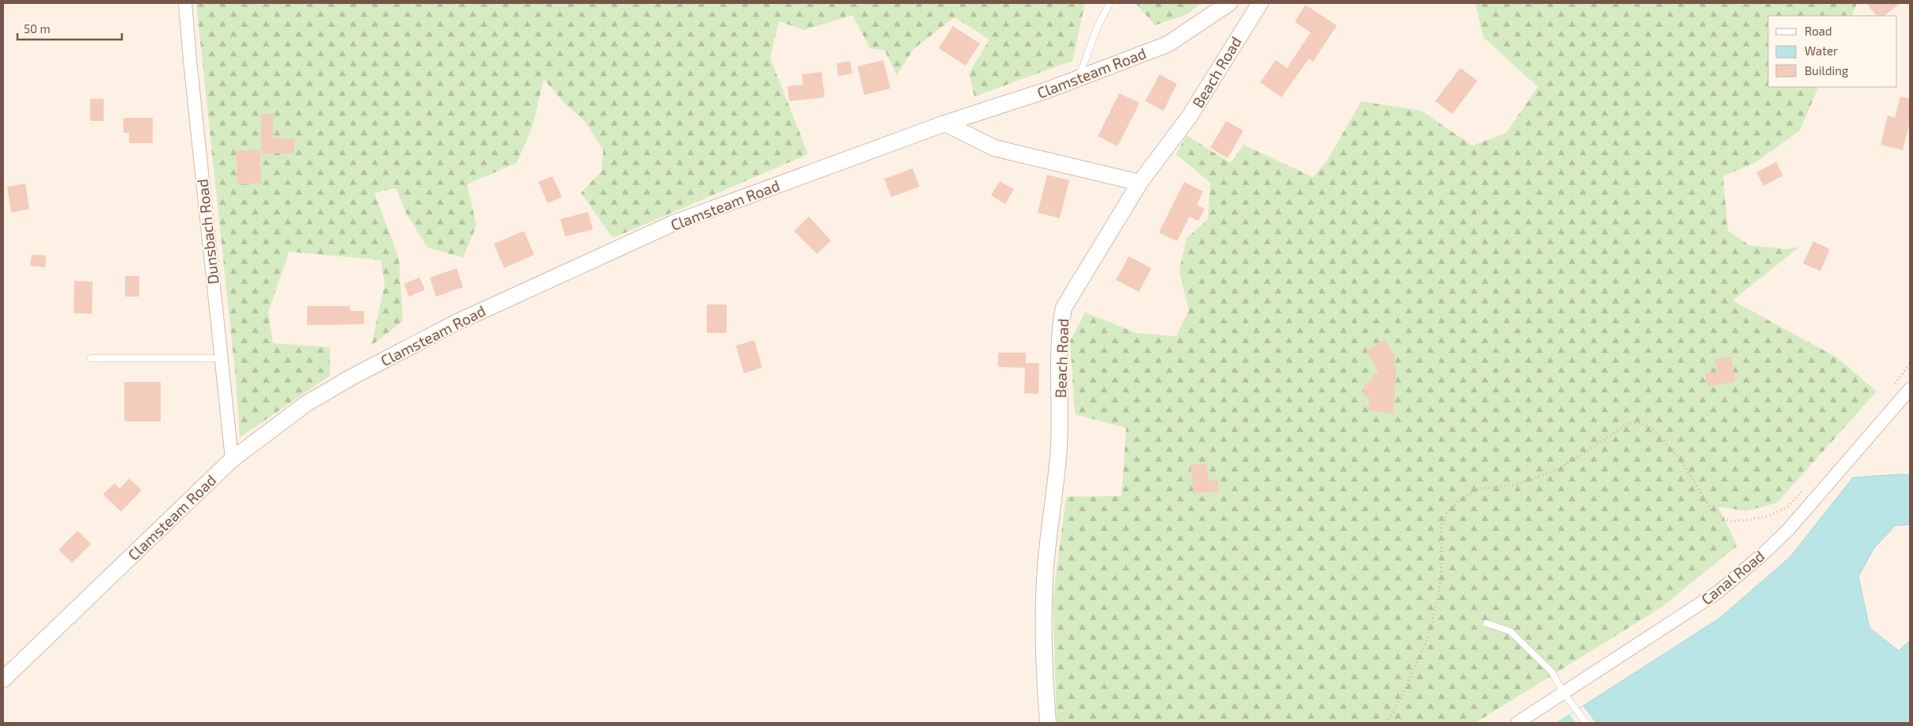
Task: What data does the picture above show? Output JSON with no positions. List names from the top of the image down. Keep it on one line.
{"streets":{"street":["Beach Road","Clamsteam Road","Dunsbach Road","Canal Road"]},"crossings":[["Clamsteam Road","Dunsbach Road"]],"legend":["Road","Water","Building"],"scale_bar":"50 m"}
